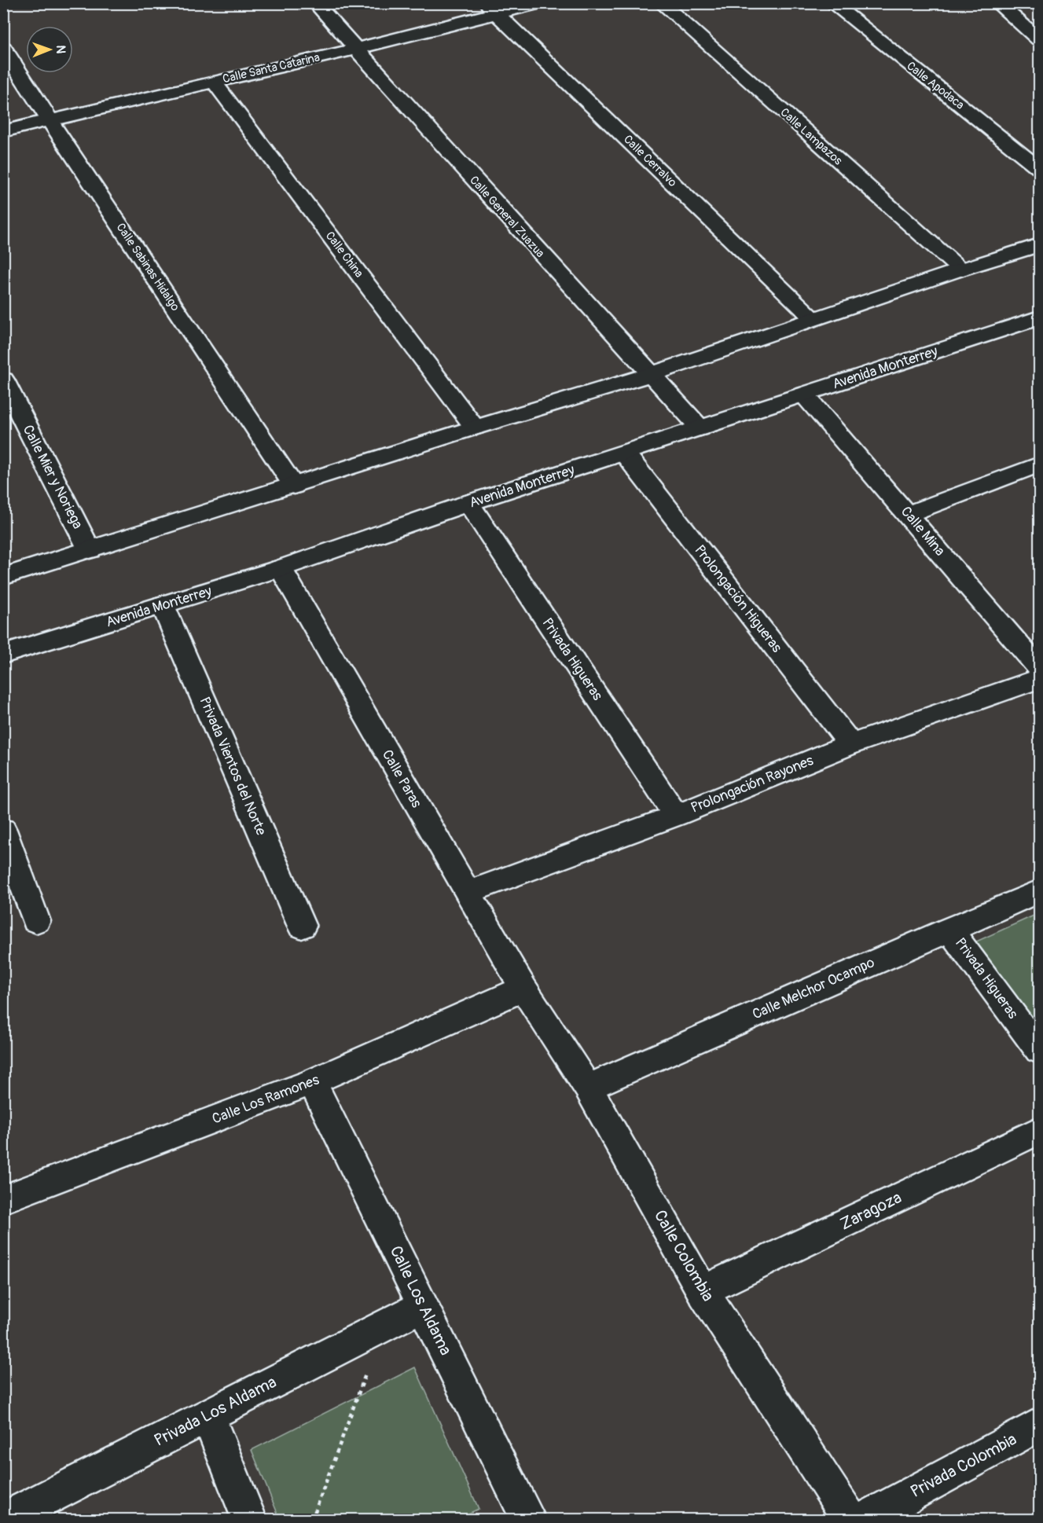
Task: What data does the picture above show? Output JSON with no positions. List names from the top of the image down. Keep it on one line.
{"streets":{"street":["Calle Santa Catarina","Calle Apodaca","Calle Lampazos","Calle Cerralvo","Calle General Zuazua","Calle China","Calle Sabinas Hidalgo","Avenida Monterrey","Calle Mier y Noriega","Calle Mina","Prolongación Higueras","Privada Higueras","Privada Vientos del Norte","Calle Paras","Prolongación Rayones","Calle Melchor Ocampo","Calle Los Ramones","Zaragoza","Calle Colombia","Calle Los Aldama","Privada Los Aldama","Privada Colombia"]},"crossings":[["Calle Santa Catarina","Calle Cerralvo"],["Calle Santa Catarina","Calle General Zuazua"],["Calle Santa Catarina","Calle China"],["Calle Santa Catarina","Calle Sabinas Hidalgo"],["Calle General Zuazua","Avenida Monterrey"],["Avenida Monterrey","Calle Mina"],["Avenida Monterrey","Prolongación Higueras"],["Avenida Monterrey","Privada Higueras"],["Avenida Monterrey","Privada Vientos del Norte"],["Avenida Monterrey","Calle Paras"],["Prolongación Higueras","Prolongación Rayones"],["Privada Higueras","Prolongación Rayones"],["Privada Higueras","Calle Melchor Ocampo"],["Calle Paras","Prolongación Rayones"],["Calle Paras","Calle Los Ramones"],["Calle Paras","Calle Colombia"],["Calle Melchor Ocampo","Calle Colombia"],["Calle Los Ramones","Calle Colombia"],["Calle Los Ramones","Calle Los Aldama"],["Zaragoza","Calle Colombia"],["Calle Los Aldama","Privada Los Aldama"]],"north":"right"}
